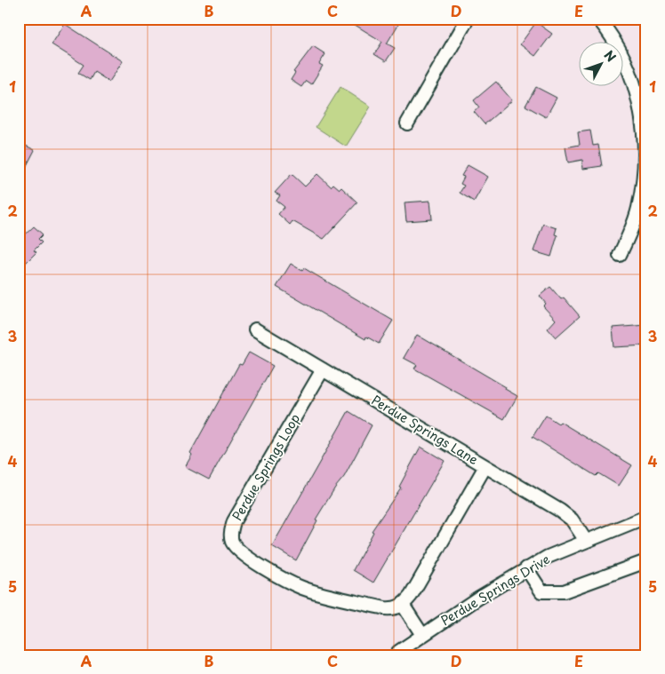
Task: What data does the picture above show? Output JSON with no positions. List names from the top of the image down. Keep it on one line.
{"streets":{"street":["Perdue Springs Lane","Perdue Springs Loop","Perdue Springs Drive"]},"crossings":[["Perdue Springs Lane","Perdue Springs Loop"],["Perdue Springs Lane","Perdue Springs Drive"]],"north":"top right","grid":{"columns":["A","B","C","D","E"],"rows":["1","2","3","4","5"]}}
